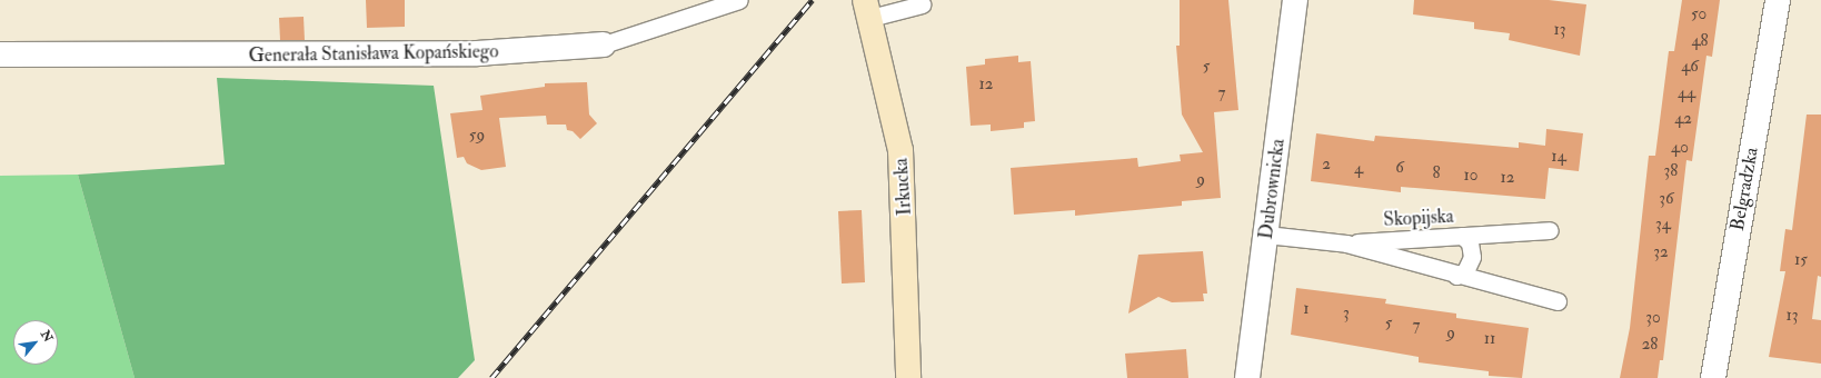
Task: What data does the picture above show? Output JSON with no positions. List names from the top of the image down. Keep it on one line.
{"streets":{"street":["Generała Stanisława Kopańskiego","Irkucka","Dubrownicka","Belgradzka"],"lane":["Skopijska"]},"crossings":[["Dubrownicka","Skopijska"]],"house_numbers":["50","13","48","5","46","12","7","44","42","59","40","14","2","6","4","38","8","10","12","9","36","34","32","15","1","3","13","30","5","7","9","11","28"],"north":"top right"}
